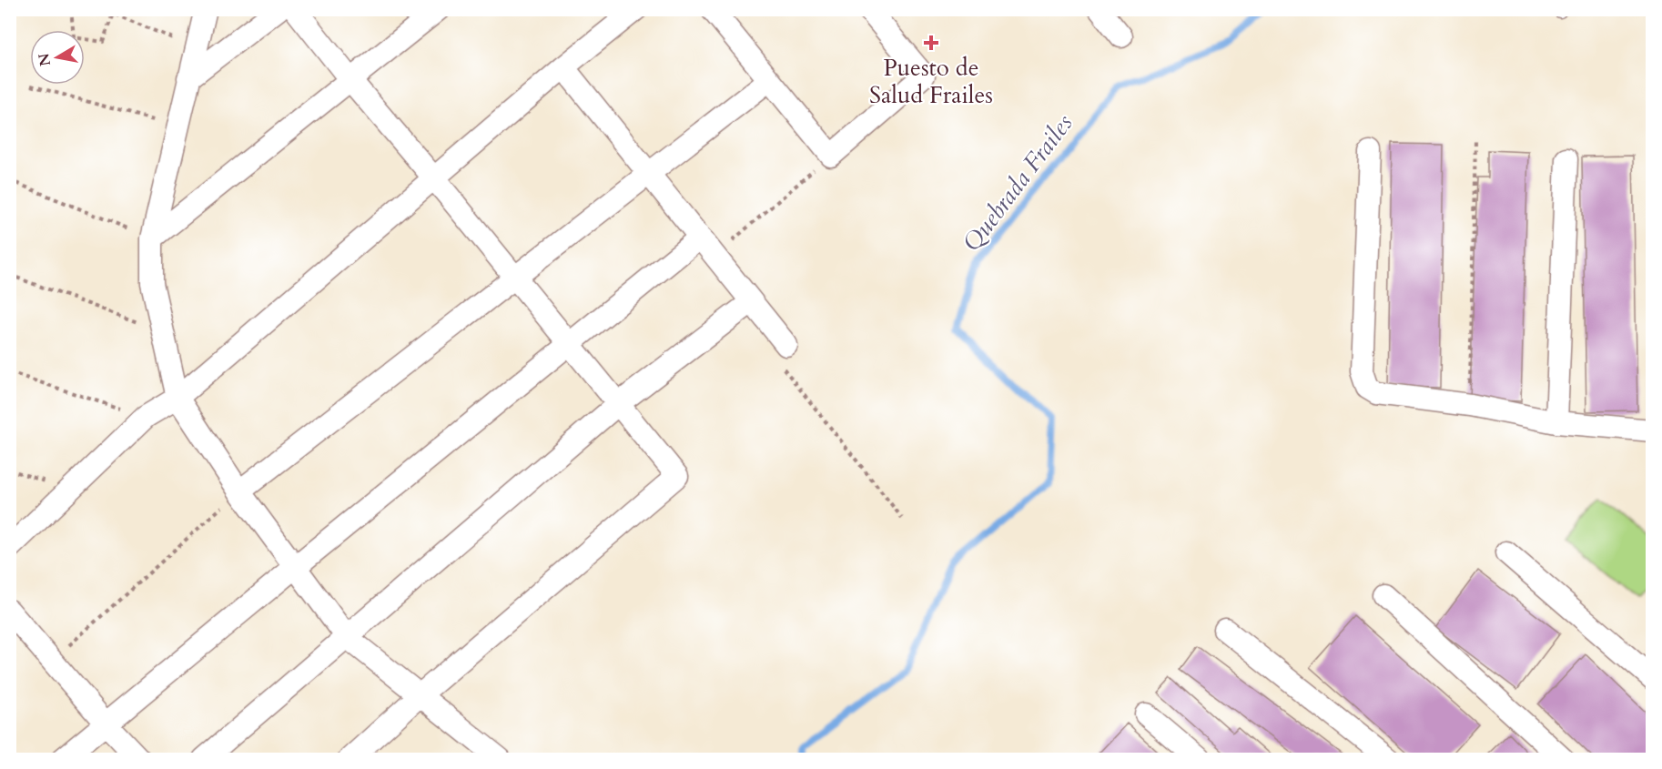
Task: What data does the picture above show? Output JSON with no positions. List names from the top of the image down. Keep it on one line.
{"water":["Quebrada Frailes"],"places":{"health":["Puesto de Salud Frailes"]},"north":"left"}
